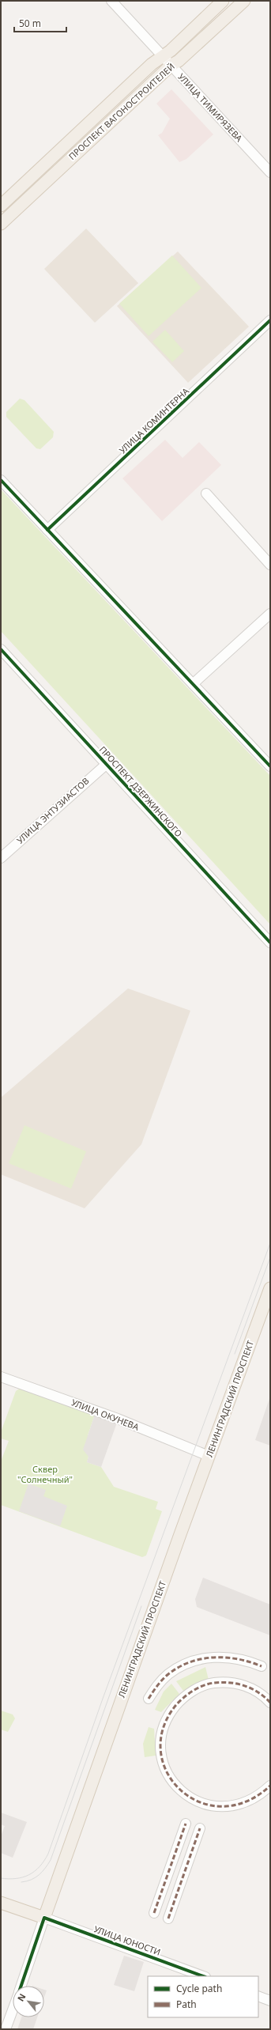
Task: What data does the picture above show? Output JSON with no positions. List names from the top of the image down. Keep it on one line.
{"streets":{"main road":["ПРОСПЕКТ ВАГОНОСТРОИТЕЛЕЙ","ЛЕНИНГРАДСКИЙ ПРОСПЕКТ","УЛИЦА ЮНОСТИ"],"street":["УЛИЦА ТИМИРЯЗЕВА","УЛИЦА КОМИНТЕРНА","ПРОСПЕКТ ДЗЕРЖИНСКОГО","УЛИЦА ЭНТУЗИАСТОВ","УЛИЦА ОКУНЕВА"]},"crossings":[["УЛИЦА ТИМИРЯЗЕВА","ПРОСПЕКТ ВАГОНОСТРОИТЕЛЕЙ"],["ПРОСПЕКТ ДЗЕРЖИНСКОГО","УЛИЦА ЭНТУЗИАСТОВ"],["ЛЕНИНГРАДСКИЙ ПРОСПЕКТ","УЛИЦА ОКУНЕВА"],["ЛЕНИНГРАДСКИЙ ПРОСПЕКТ","УЛИЦА ЮНОСТИ"]],"parks":["Сквер \"Солнечный\""],"legend":["Cycle path","Path"],"scale_bar":"50 m","north":"top left"}
